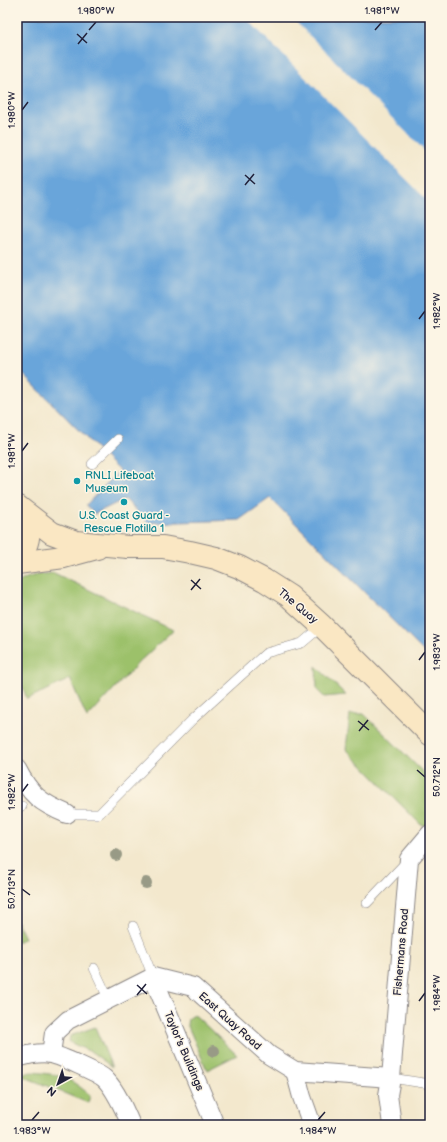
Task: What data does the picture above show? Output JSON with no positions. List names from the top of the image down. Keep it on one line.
{"streets":{"street":["The Quay","Fishermans Road","East Quay Road","Taylor's Buildings"]},"crossings":[["Fishermans Road","East Quay Road"],["East Quay Road","Taylor's Buildings"]],"places":["RNLI Lifeboat Museum","U.S. Coast Guard - Rescue Flotilla 1"],"north":"bottom left","coordinates":["1.980°W","1.981°W","1.982°W","1.983°W","50.712°N","50.713°N","1.984°W"]}
